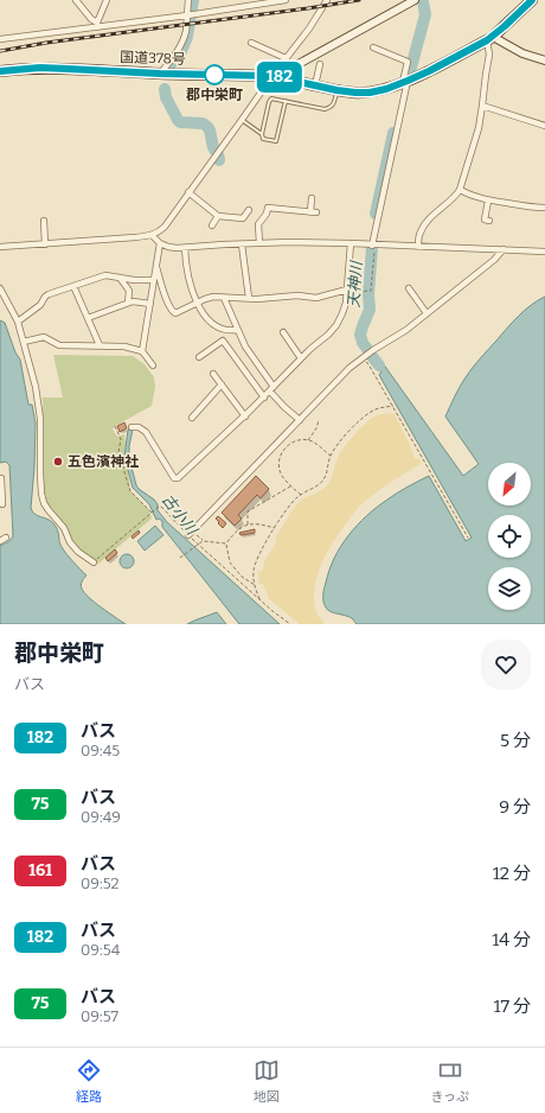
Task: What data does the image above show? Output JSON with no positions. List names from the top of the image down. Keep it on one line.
{"streets":{"highway":["国道378号"]},"water":["天神川","古小川"],"places":["郡中栄町","五色濱神社"],"lines":["bus line 182"],"north":"bottom left","page":{"on_map":"182","heading":["郡中栄町","バス"],"list":[{"mark":"182","name":"バス","note":"09:45","value":"5 分"},{"mark":"75","name":"バス","note":"09:49","value":"9 分"},{"mark":"161","name":"バス","note":"09:52","value":"12 分"},{"mark":"182","name":"バス","note":"09:54","value":"14 分"},{"mark":"75","name":"バス","note":"09:57","value":"17 分"}],"tabs":["経路","地図","きっぷ"]}}
